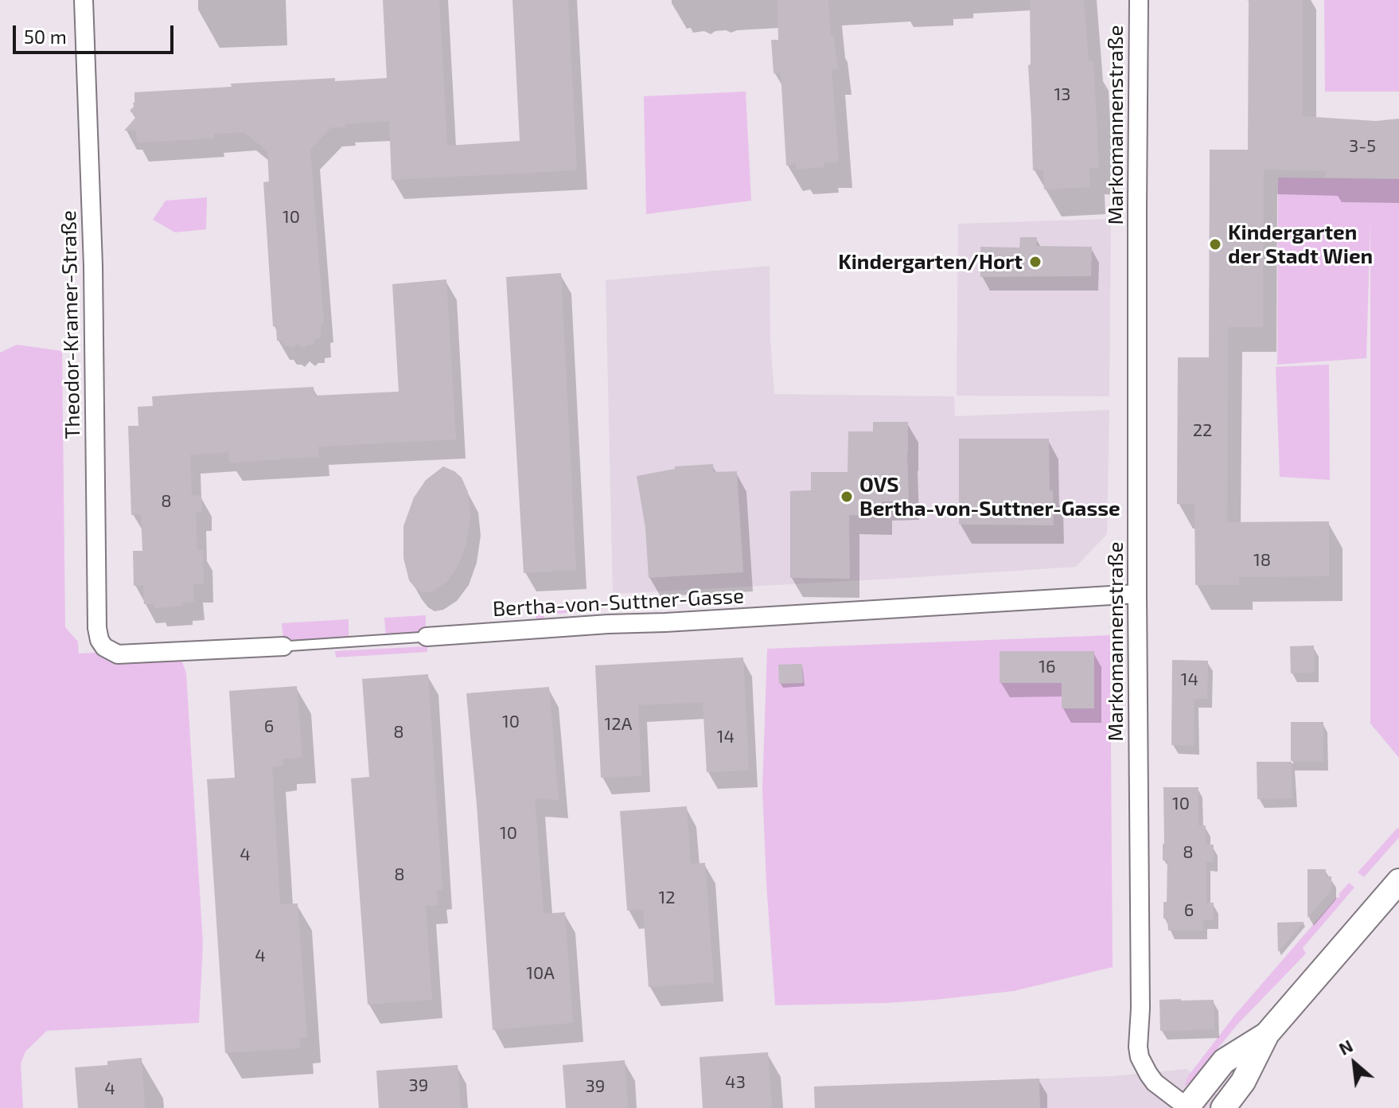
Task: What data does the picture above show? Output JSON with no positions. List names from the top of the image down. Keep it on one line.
{"streets":{"street":["Markomannenstraße","Theodor-Kramer-Straße","Bertha-von-Suttner-Gasse"]},"crossings":[["Markomannenstraße","Bertha-von-Suttner-Gasse"],["Theodor-Kramer-Straße","Bertha-von-Suttner-Gasse"]],"places":["Kindergarten der Stadt Wien","Kindergarten/Hort","OVS Bertha-von-Suttner-Gasse"],"house_numbers":["13","3-5","10","22","8","18","16","14","10","12A","6","8","14","10","10","8","4","8","12","6","4","10A","43","39","39","4"],"scale_bar":"50 m","north":"top left"}
